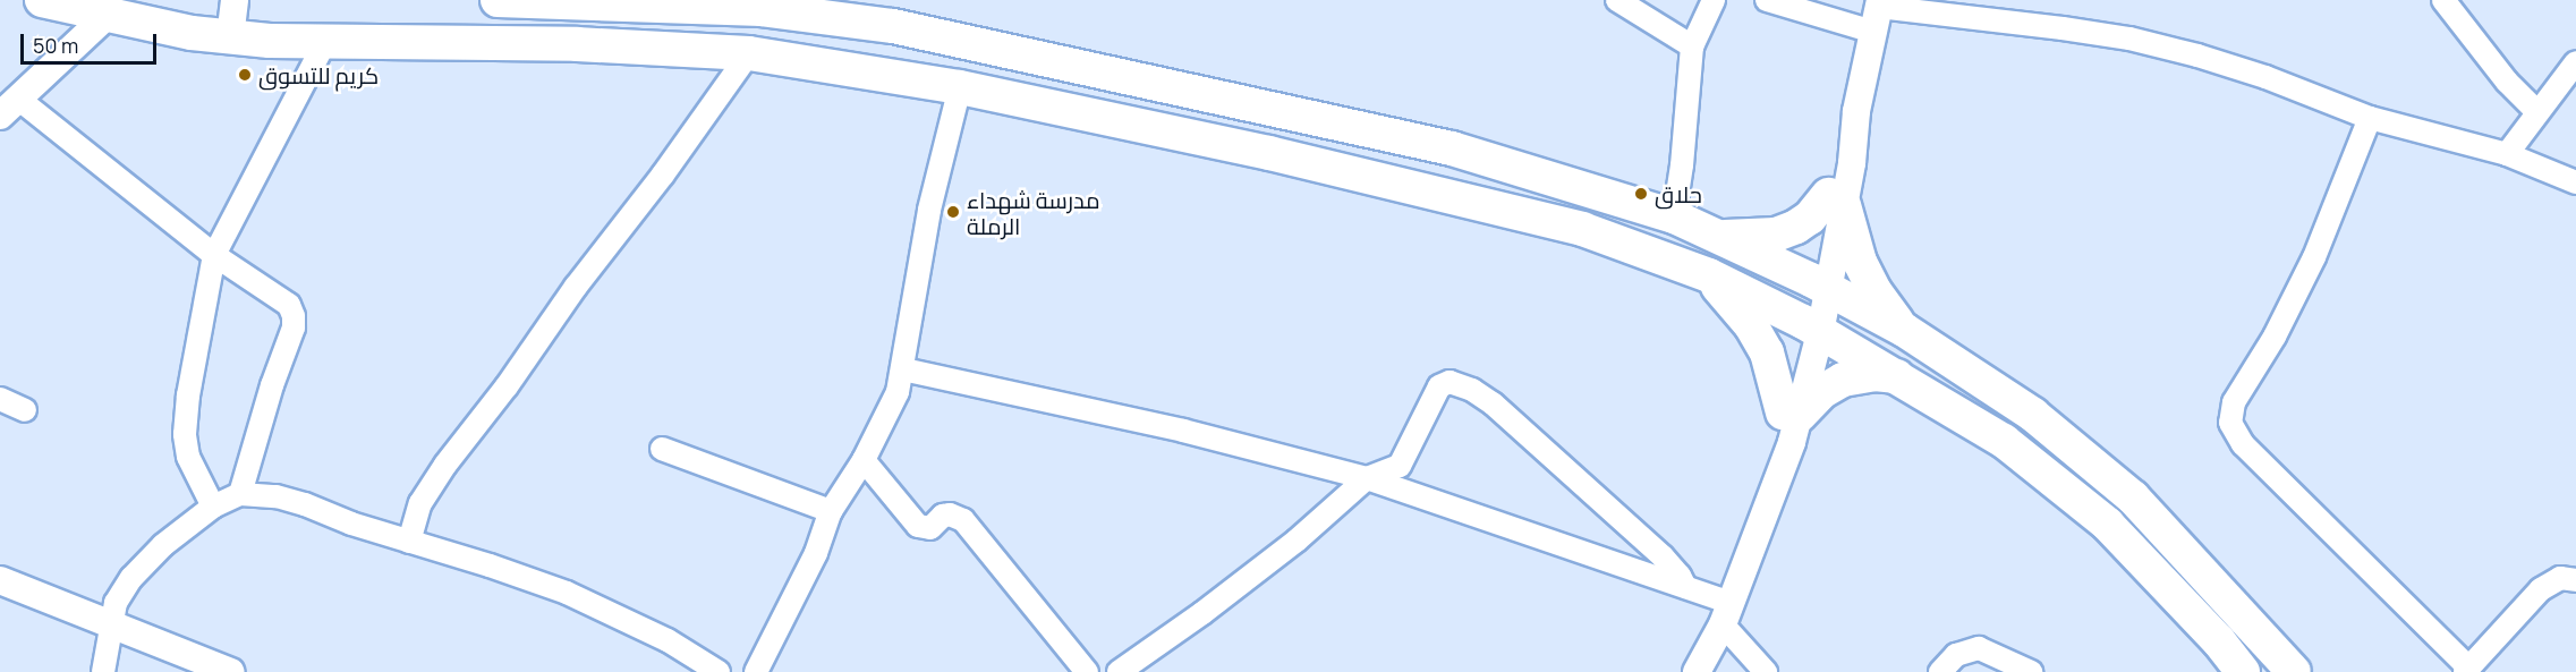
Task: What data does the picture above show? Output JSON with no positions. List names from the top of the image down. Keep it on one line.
{"places":["كريم للتسوق","حلاق","مدرسة شهداء الرملة"],"scale_bar":"50 m"}
